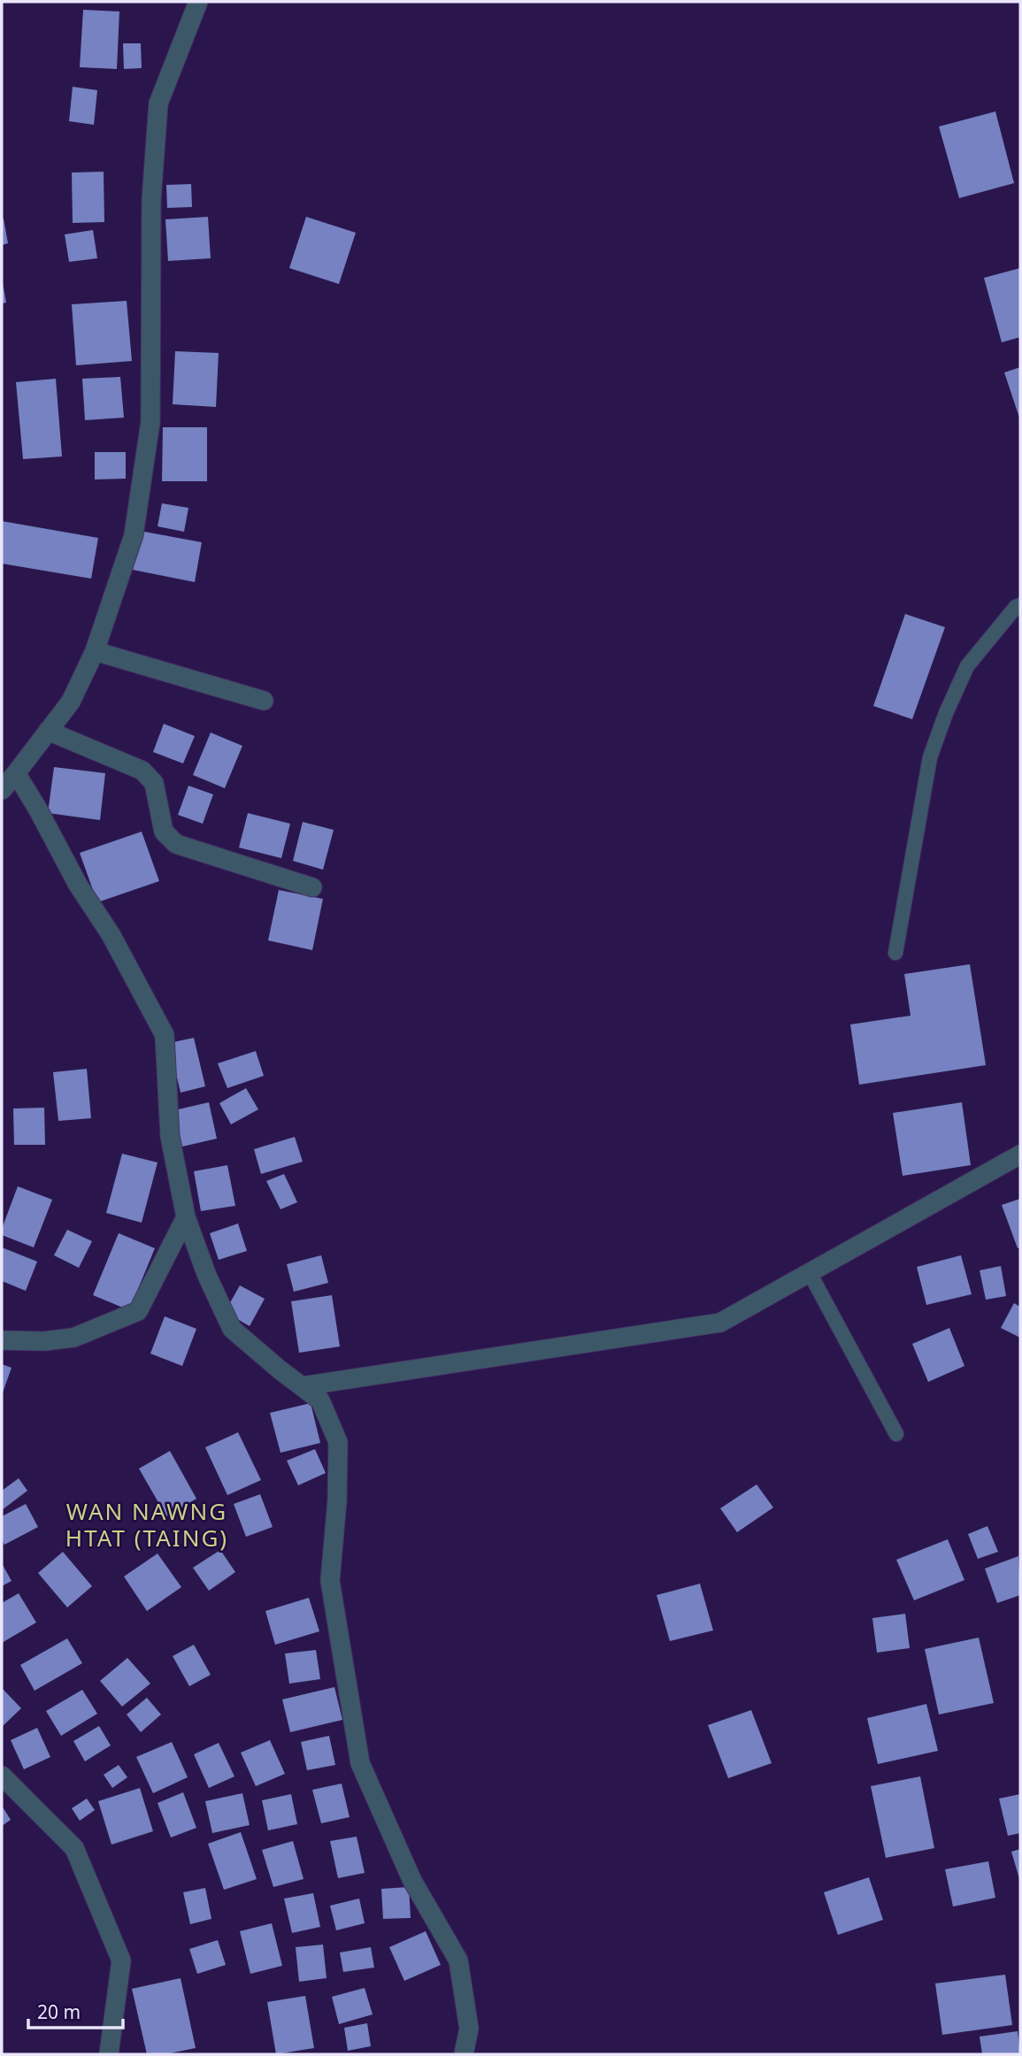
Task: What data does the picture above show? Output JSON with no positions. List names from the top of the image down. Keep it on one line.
{"districts":["WAN NAWNG HTAT (TAING)"],"scale_bar":"20 m"}
